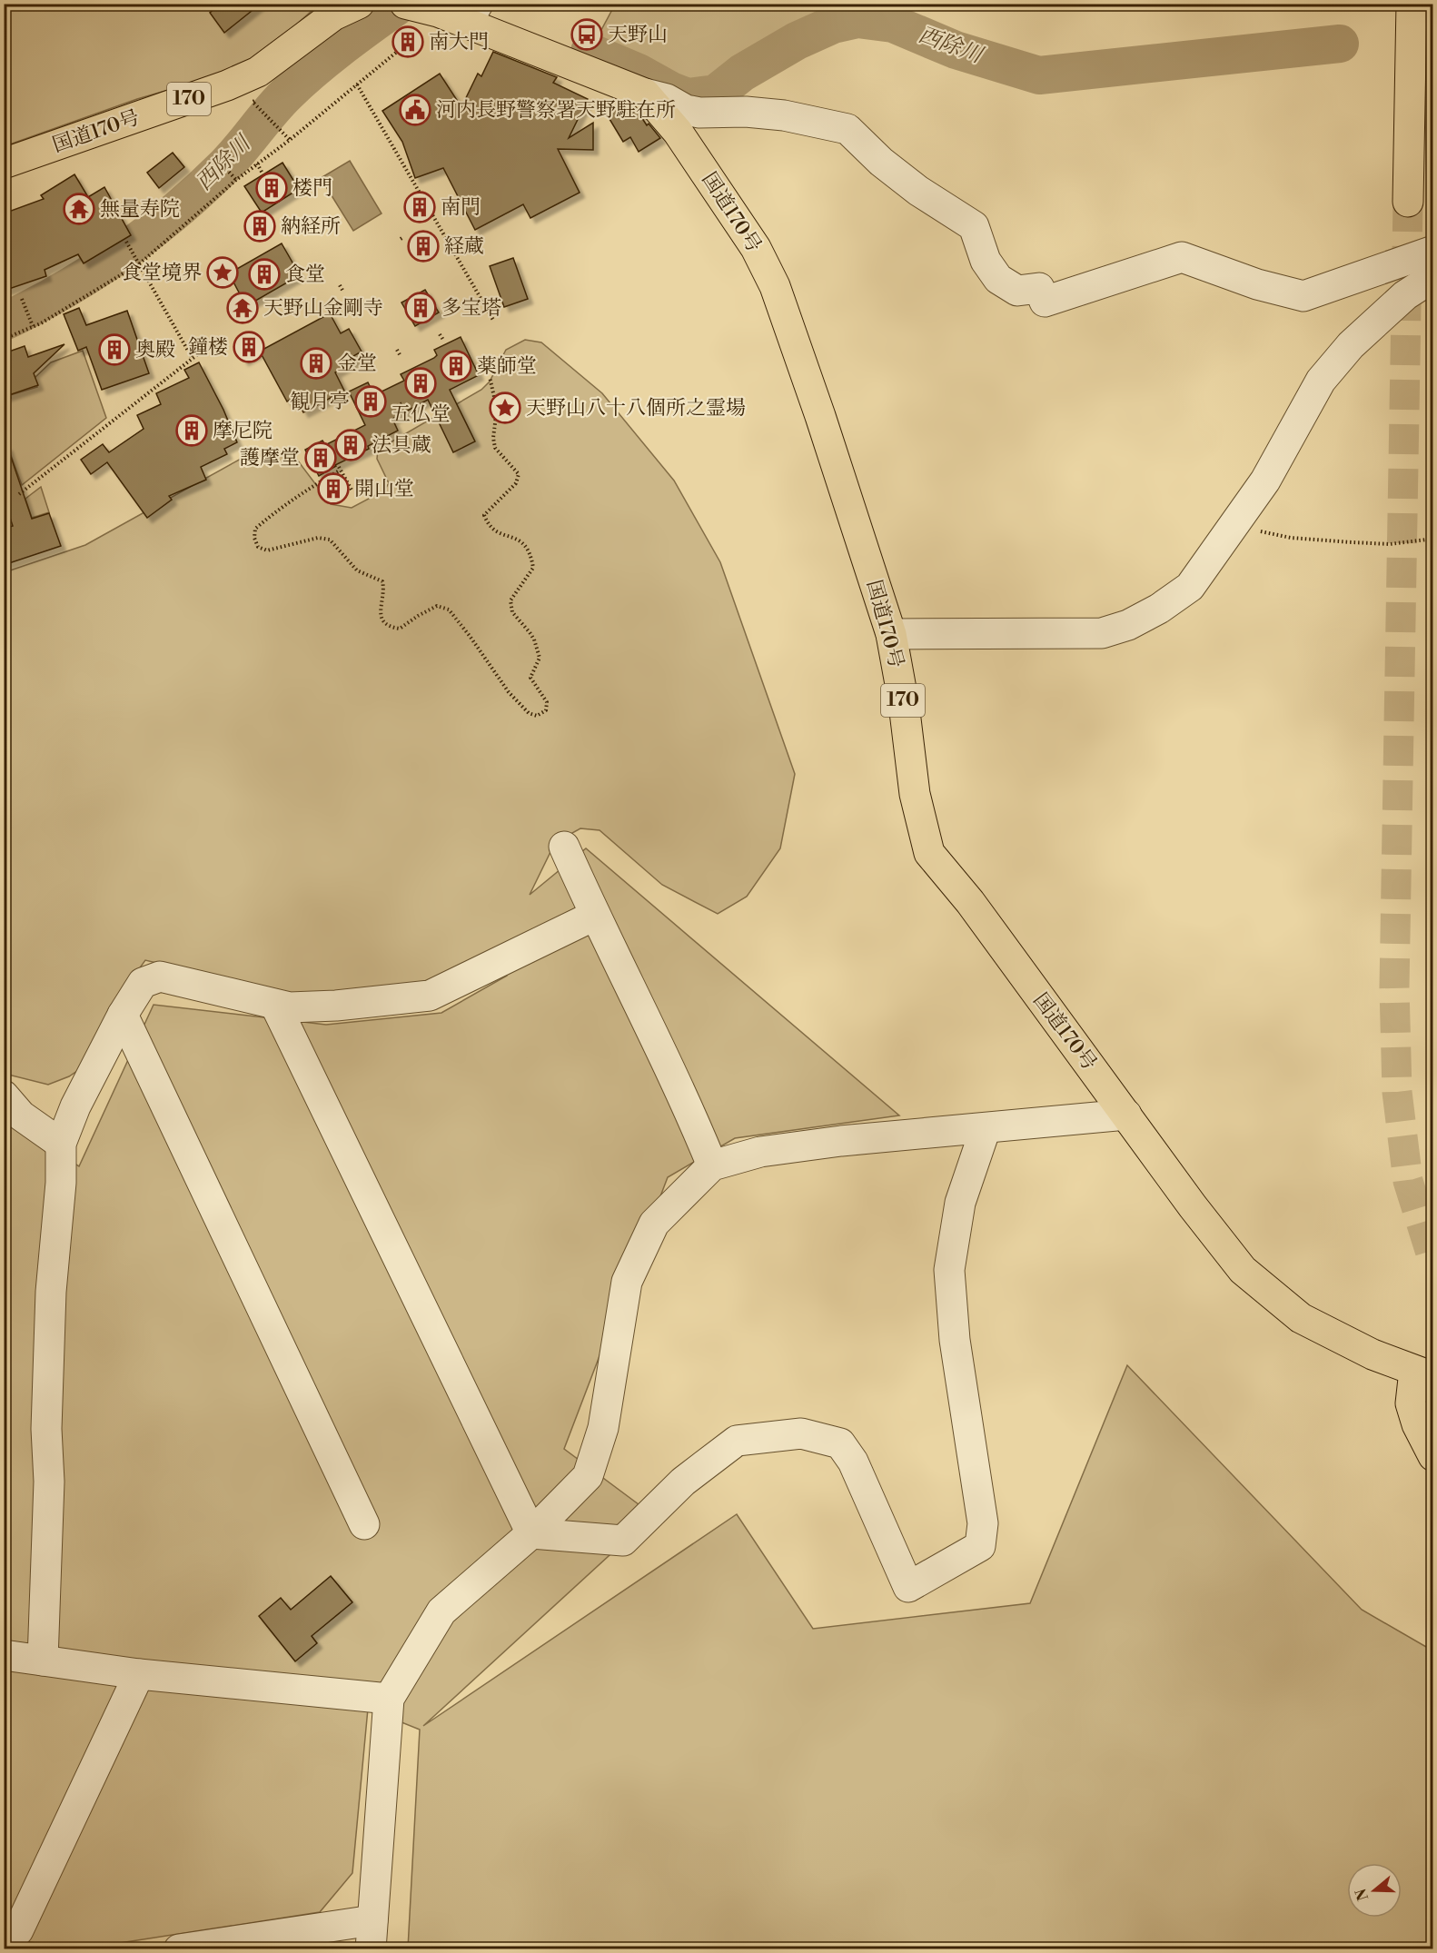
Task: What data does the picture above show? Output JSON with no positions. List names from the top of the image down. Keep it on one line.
{"streets":{"highway":["170","国道170号"]},"water":["西除川"],"places":{"bus stop":["天野山"],"building":["南大門","楼門","南門","納経所","経蔵","食堂","多宝塔","鐘楼","奥殿","金堂","薬師堂","五仏堂","観月亭","摩尼院","法具蔵","護摩堂","開山堂"],"public building":["河内長野警察署天野駐在所"],"temple":["無量寿院","天野山金剛寺"],"place":["食堂境界","天野山八十八個所之霊場"]},"north":"left"}
